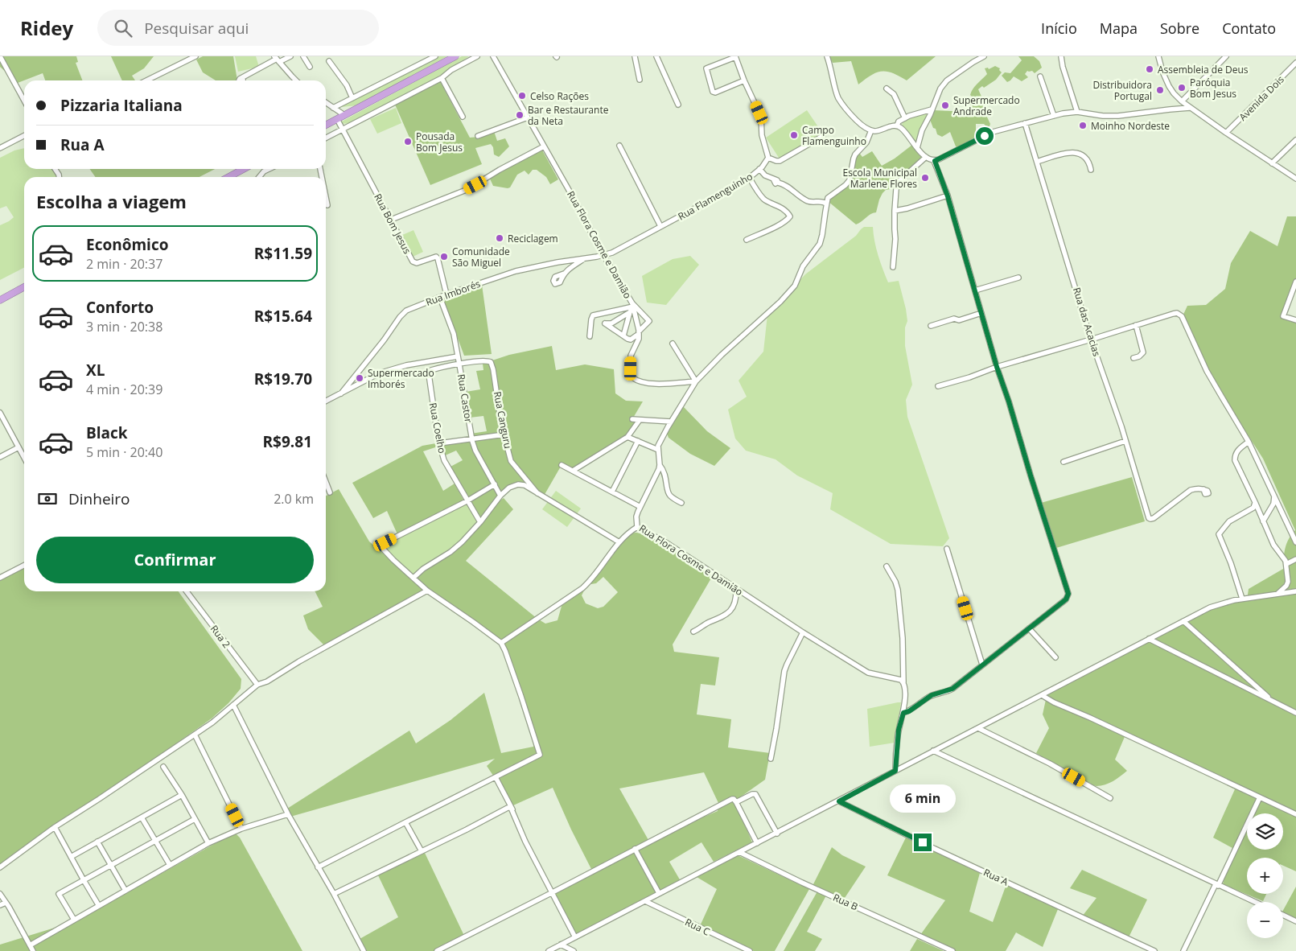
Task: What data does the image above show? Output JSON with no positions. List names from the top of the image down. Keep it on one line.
{"streets":{"street":["Avenida Dois","Rua Flamenguinho","Rua Bom Jesus","Rua Flora Cosme e Damião","Rua Imborés","Rua das Acacias","Rua Castor","Rua Canguru","Rua Coelho","Rua 2","Rua A","Rua B","Rua C"]},"crossings":[["Rua Flamenguinho","Rua Flora Cosme e Damião"],["Rua Flamenguinho","Rua Imborés"],["Rua Bom Jesus","Rua Imborés"],["Rua Flora Cosme e Damião","Rua Imborés"],["Rua Imborés","Rua Castor"],["Rua Castor","Rua Canguru"],["Rua Castor","Rua Coelho"],["Rua Canguru","Rua Coelho"]],"places":["Assembleia de Deus","Paróquia Bom Jesus","Distribuidora Portugal","Celso Rações","Supermercado Andrade","Bar e Restaurante da Neta","Moinho Nordeste","Campo Flamenguinho","Pousada Bom Jesus","Escola Municipal Marlene Flores","Reciclagem","Comunidade São Miguel","Supermercado Imborés"],"page":{"header":"Ridey","search":"Pesquisar aqui","nav":["Início","Mapa","Sobre","Contato"],"banner":["Pizzaria Italiana","Rua A"],"heading":"Escolha a viagem","list":[{"name":"Econômico","note":"2 min · 20:37","value":"R$11.59"},{"name":"Conforto","note":"3 min · 20:38","value":"R$15.64"},{"name":"XL","note":"4 min · 20:39","value":"R$19.70"},{"name":"Black","note":"5 min · 20:40","value":"R$9.81"}],"pay":["Dinheiro","2.0 km"],"buttons":"Confirmar","bubble":"6 min","map_buttons":["+","−"]}}
